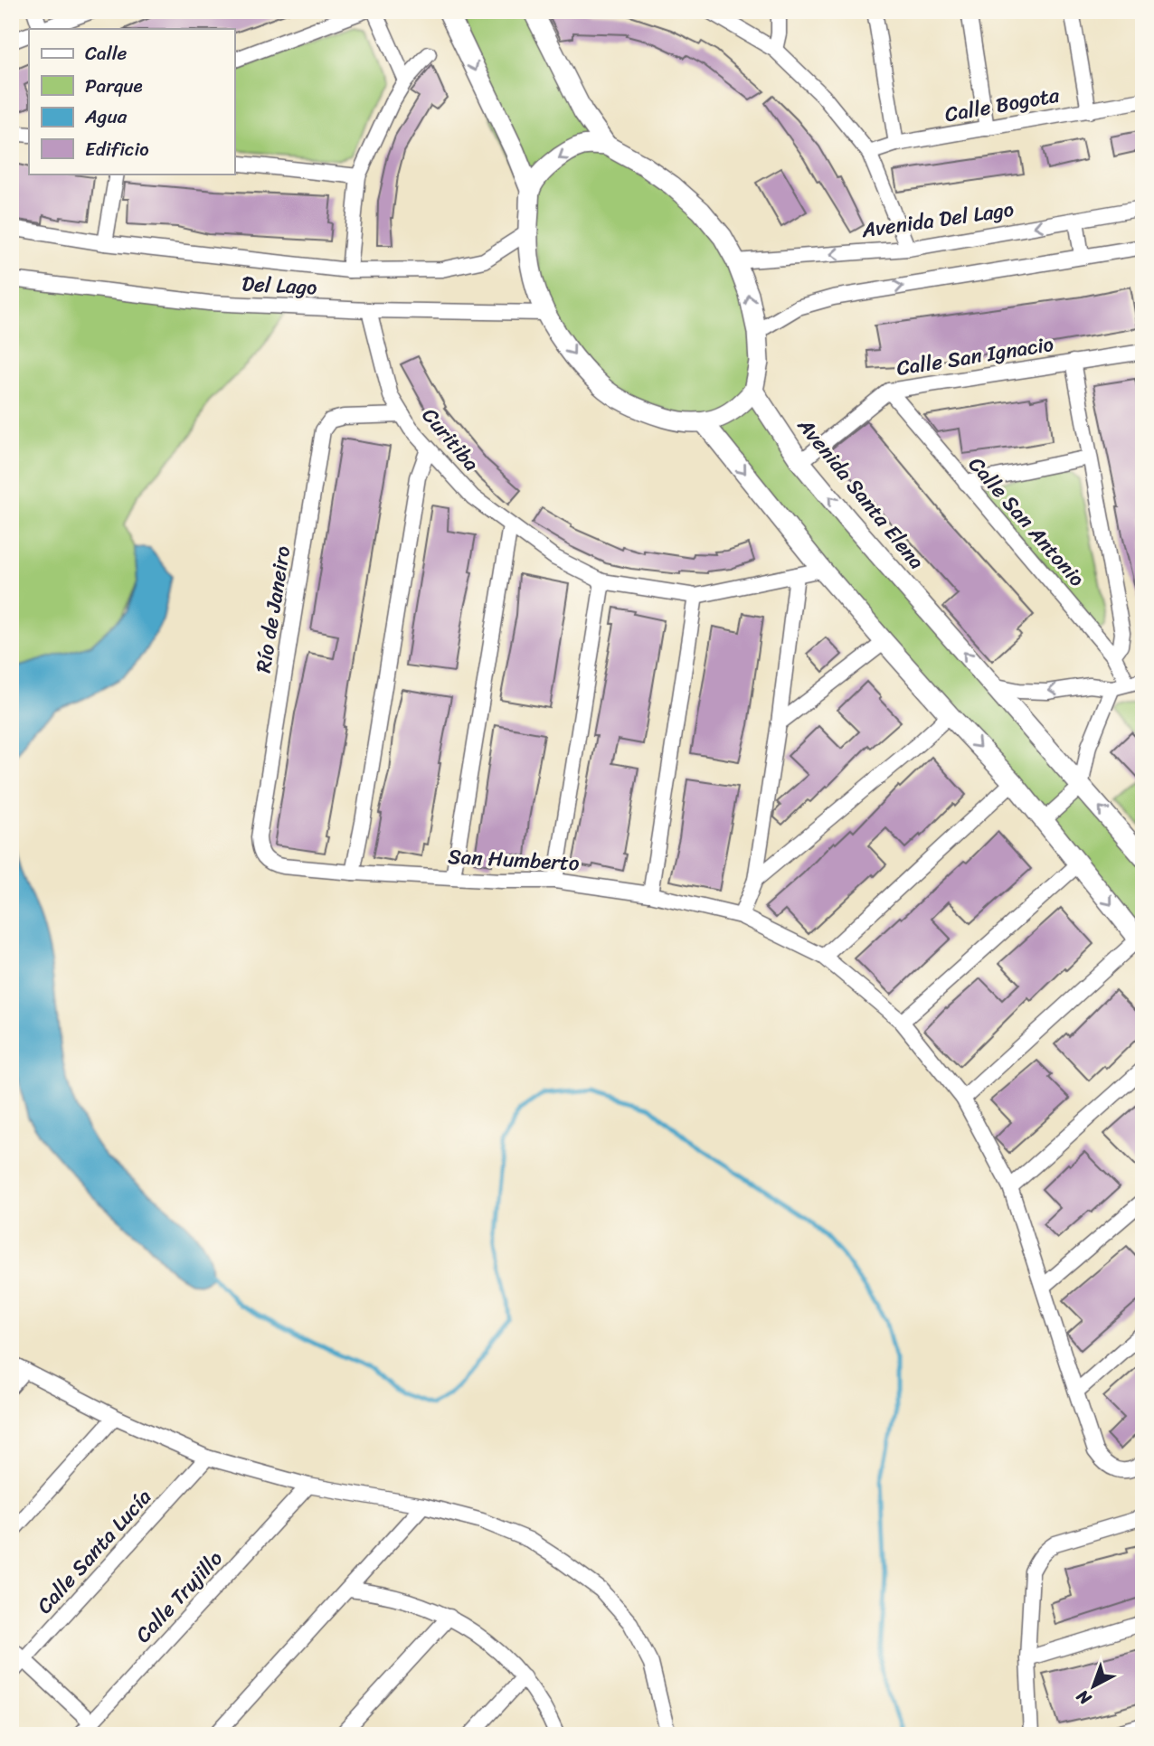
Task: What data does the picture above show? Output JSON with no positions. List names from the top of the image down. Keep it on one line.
{"streets":{"street":["Calle Bogota","Avenida Del Lago","Del Lago","Calle San Ignacio","Curitiba","Avenida Santa Elena","Calle San Antonio","Río de Janeiro","San Humberto","Calle Santa Lucía","Calle Trujillo"]},"crossings":[["Del Lago","Curitiba"],["Calle San Ignacio","Avenida Santa Elena"],["Calle San Ignacio","Calle San Antonio"],["Curitiba","Río de Janeiro"],["Río de Janeiro","San Humberto"]],"legend":["Calle","Parque","Agua","Edificio"],"north":"bottom left"}
